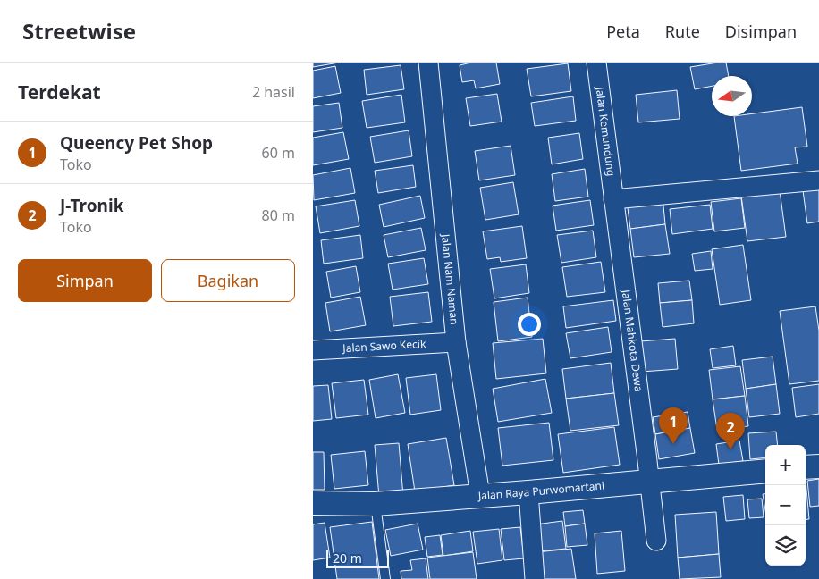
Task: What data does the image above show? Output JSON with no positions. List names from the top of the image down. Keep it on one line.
{"streets":{"street":["Jalan Kemundung","Jalan Nam Naman","Jalan Mahkota Dewa","Jalan Sawo Kecik","Jalan Raya Purwomartani"]},"crossings":[["Jalan Kemundung","Jalan Mahkota Dewa"],["Jalan Nam Naman","Jalan Sawo Kecik"],["Jalan Nam Naman","Jalan Raya Purwomartani"],["Jalan Mahkota Dewa","Jalan Raya Purwomartani"]],"scale_bar":"20 m","north":"left","page":{"header":"Streetwise","nav":["Peta","Rute","Disimpan"],"heading":["Terdekat","2 hasil"],"list":[{"mark":"1","name":"Queency Pet Shop","note":"Toko","value":"60 m"},{"mark":"2","name":"J-Tronik","note":"Toko","value":"80 m"}],"buttons":["Simpan","Bagikan"],"pins":["1","2"],"map_buttons":["+","−"],"scale":"20 m"}}
